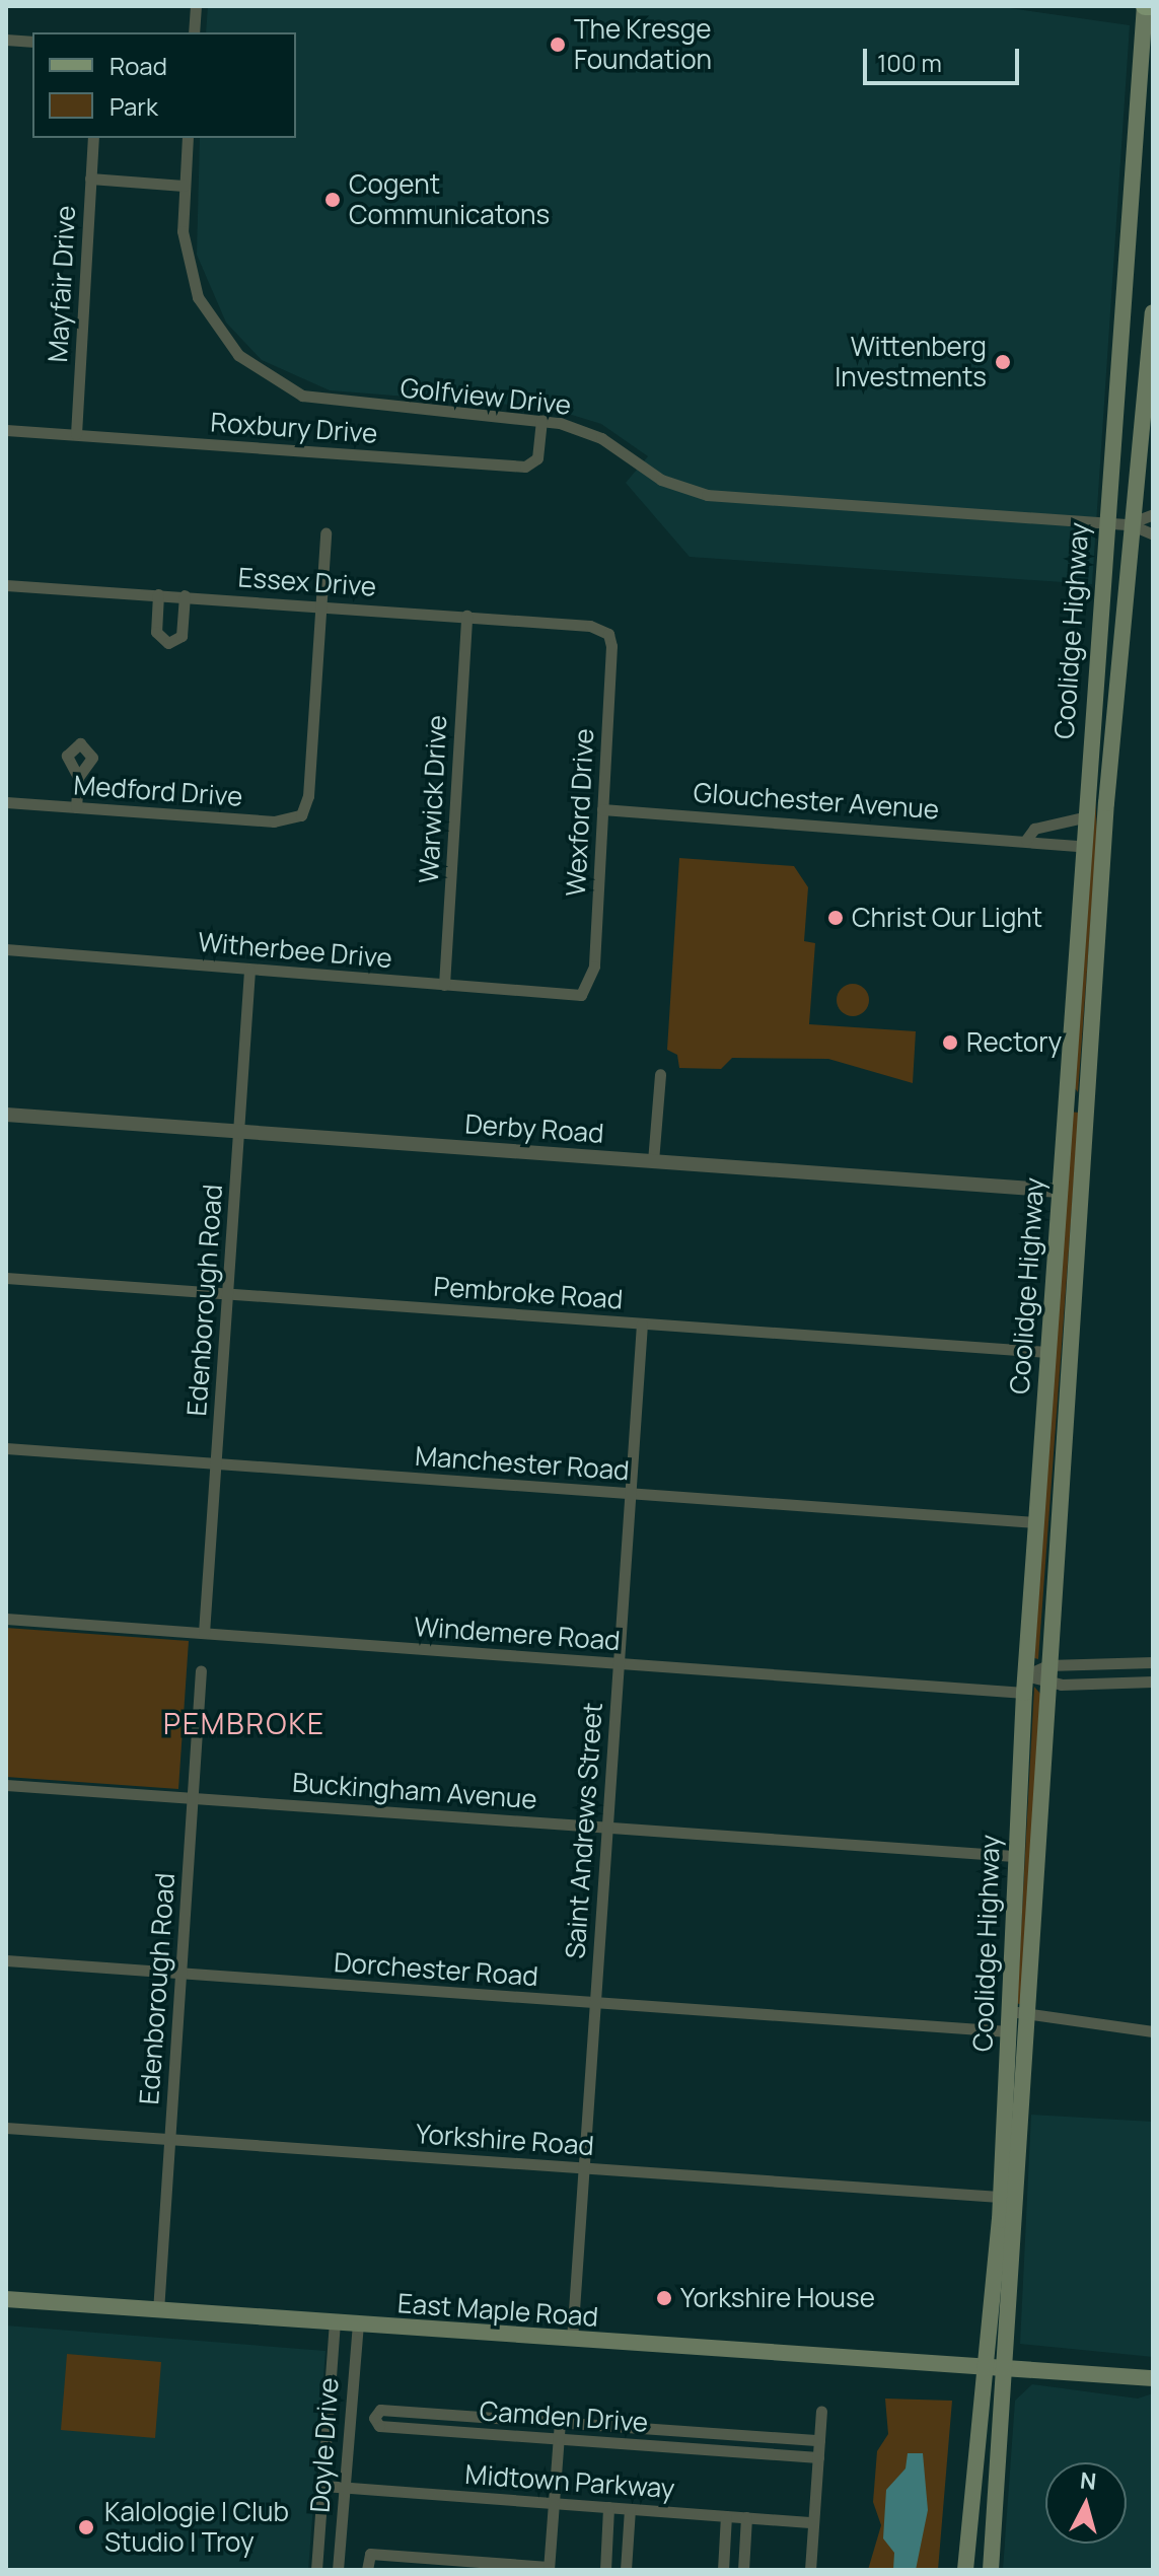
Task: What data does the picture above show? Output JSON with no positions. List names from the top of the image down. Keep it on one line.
{"streets":{"main road":["Coolidge Highway","East Maple Road"],"street":["Mayfair Drive","Golfview Drive","Roxbury Drive","Essex Drive","Medford Drive","Warwick Drive","Glouchester Avenue","Wexford Drive","Witherbee Drive","Derby Road","Pembroke Road","Edenborough Road","Manchester Road","Windemere Road","Buckingham Avenue","Saint Andrews Street","Dorchester Road","Yorkshire Road","Camden Drive","Doyle Drive","Midtown Parkway"]},"crossings":[["Mayfair Drive","Roxbury Drive"],["Golfview Drive","Roxbury Drive"],["Golfview Drive","Coolidge Highway"],["Essex Drive","Medford Drive"],["Essex Drive","Warwick Drive"],["Essex Drive","Wexford Drive"],["Coolidge Highway","Glouchester Avenue"],["Coolidge Highway","Derby Road"],["Coolidge Highway","Pembroke Road"],["Coolidge Highway","Manchester Road"],["Coolidge Highway","Windemere Road"],["Coolidge Highway","Buckingham Avenue"],["Coolidge Highway","Dorchester Road"],["Coolidge Highway","Yorkshire Road"],["Coolidge Highway","East Maple Road"],["Warwick Drive","Witherbee Drive"],["Glouchester Avenue","Wexford Drive"],["Wexford Drive","Witherbee Drive"],["Witherbee Drive","Edenborough Road"],["Derby Road","Edenborough Road"],["Pembroke Road","Edenborough Road"],["Pembroke Road","Saint Andrews Street"],["Edenborough Road","Manchester Road"],["Edenborough Road","Windemere Road"],["Edenborough Road","Buckingham Avenue"],["Edenborough Road","Dorchester Road"],["Edenborough Road","Yorkshire Road"],["Edenborough Road","East Maple Road"],["Manchester Road","Saint Andrews Street"],["Windemere Road","Saint Andrews Street"],["Buckingham Avenue","Saint Andrews Street"],["Saint Andrews Street","Dorchester Road"],["Saint Andrews Street","Yorkshire Road"],["Saint Andrews Street","East Maple Road"],["East Maple Road","Doyle Drive"],["Doyle Drive","Midtown Parkway"]],"districts":["PEMBROKE"],"places":["The Kresge Foundation","Cogent Communicatons","Wittenberg Investments","Christ Our Light","Rectory","Yorkshire House","Kalologie | Club Studio | Troy"],"legend":["Road","Park"],"scale_bar":"100 m","north":"top"}
